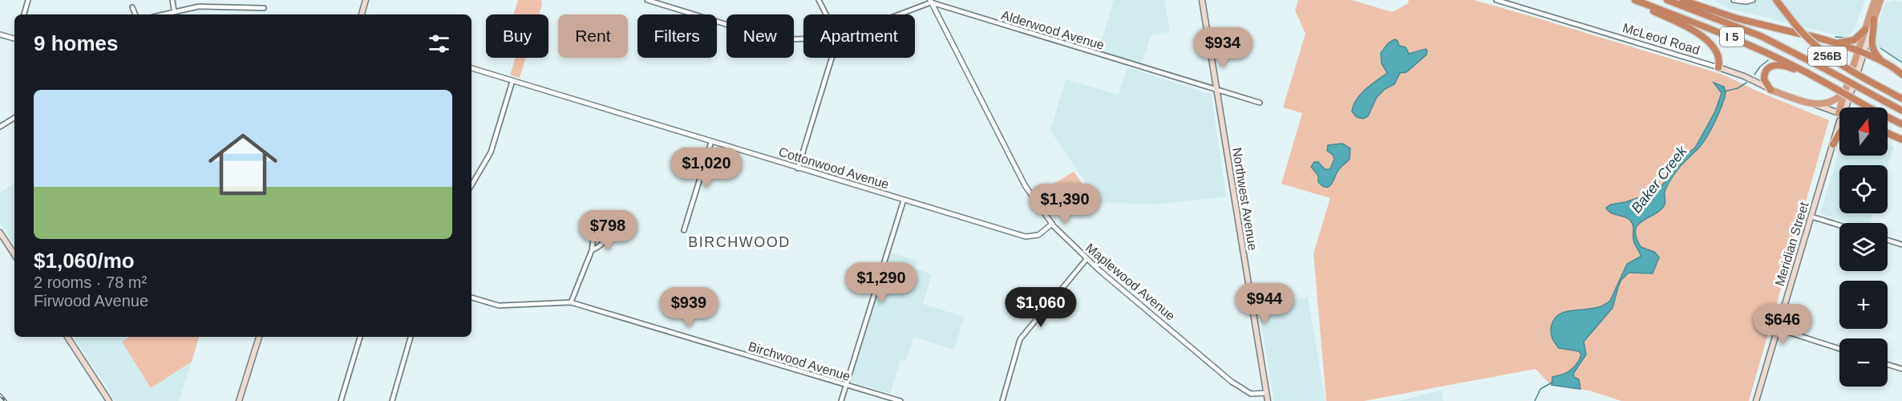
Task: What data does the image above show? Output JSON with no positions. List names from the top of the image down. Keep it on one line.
{"streets":{"highway":["I 5","McLeod Road","256B","Meridian Street"],"main road":["Northwest Avenue"],"street":["Alderwood Avenue","Cottonwood Avenue","Maplewood Avenue","Birchwood Avenue"]},"crossings":[["Alderwood Avenue","Northwest Avenue"],["Alderwood Avenue","Maplewood Avenue"],["McLeod Road","Meridian Street"],["Cottonwood Avenue","Maplewood Avenue"],["Northwest Avenue","Maplewood Avenue"]],"districts":["BIRCHWOOD"],"water":["Baker Creek"],"north":"top","page":{"chip":["Buy","Rent","Filters","New","Apartment"],"heading":"9 homes","price":["$934","$1,020","$1,390","$798","$1,290","$944","$939","$1,060","$646"],"list":[{"name":"$1,060/mo","note":"2 rooms · 78 m² · Firwood Avenue"}],"map_buttons":["+","−"]}}
